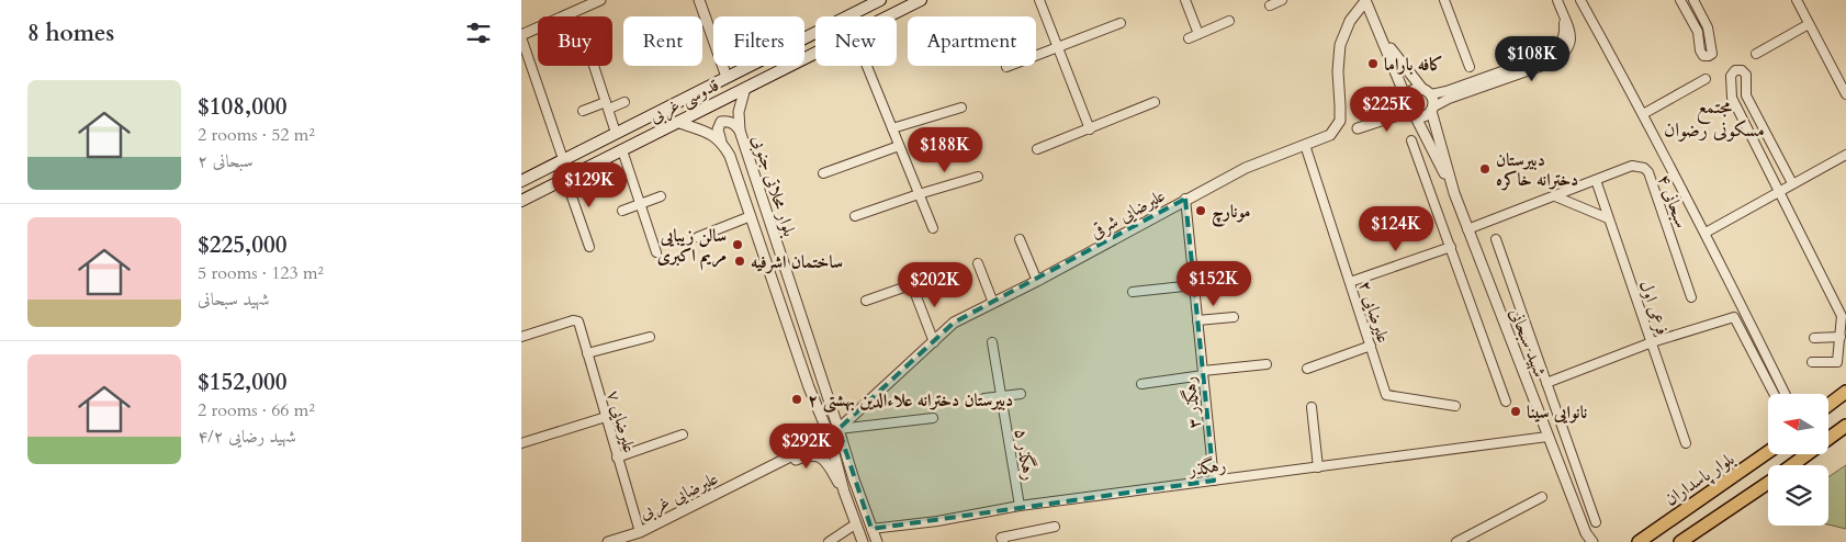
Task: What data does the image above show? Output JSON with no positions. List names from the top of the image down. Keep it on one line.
{"streets":{"main road":["قدوسی غربی","بلوار پاسداران"],"street":["بلوار محلاتی جنوبی","سبحانی ۴","علیرضایی شرقی","فرعی اول","۲ علیرضایی","شهید سبحانی","۳ رهگذر","۷ علیرضایی","۵ رهگذر","رهگذر","علیرضایی غربی"]},"crossings":[["قدوسی غربی","بلوار محلاتی جنوبی"],["بلوار محلاتی جنوبی","علیرضایی شرقی"],["بلوار محلاتی جنوبی","رهگذر"],["بلوار محلاتی جنوبی","علیرضایی غربی"],["سبحانی ۴","فرعی اول"],["سبحانی ۴","شهید سبحانی"],["علیرضایی شرقی","۲ علیرضایی"],["علیرضایی شرقی","۳ رهگذر"],["شهید سبحانی","رهگذر"],["۳ رهگذر","رهگذر"],["۷ علیرضایی","علیرضایی غربی"],["۵ رهگذر","رهگذر"]],"districts":["مجتمع مسکونی رضوان"],"places":["کافه باراما","دبیرستان دخترانه خاکره","مونارچ","سالن زیبایی مریم اکبری","ساختمان اشرفیه","دبیرستان دخترانه علاءالدین بهشتی ۲","نانوایی سینا"],"north":"left","page":{"heading":"8 homes","chip":["Buy","Rent","Filters","New","Apartment"],"price":["$108K","$225K","$188K","$129K","$124K","$152K","$202K","$292K"],"list":[{"name":"$108,000","note":"2 rooms · 52 m² · سبحانی ۲"},{"name":"$225,000","note":"5 rooms · 123 m² · شهید سبحانی"},{"name":"$152,000","note":"2 rooms · 66 m² · ۴/۲ شهید رضایی"}]}}
